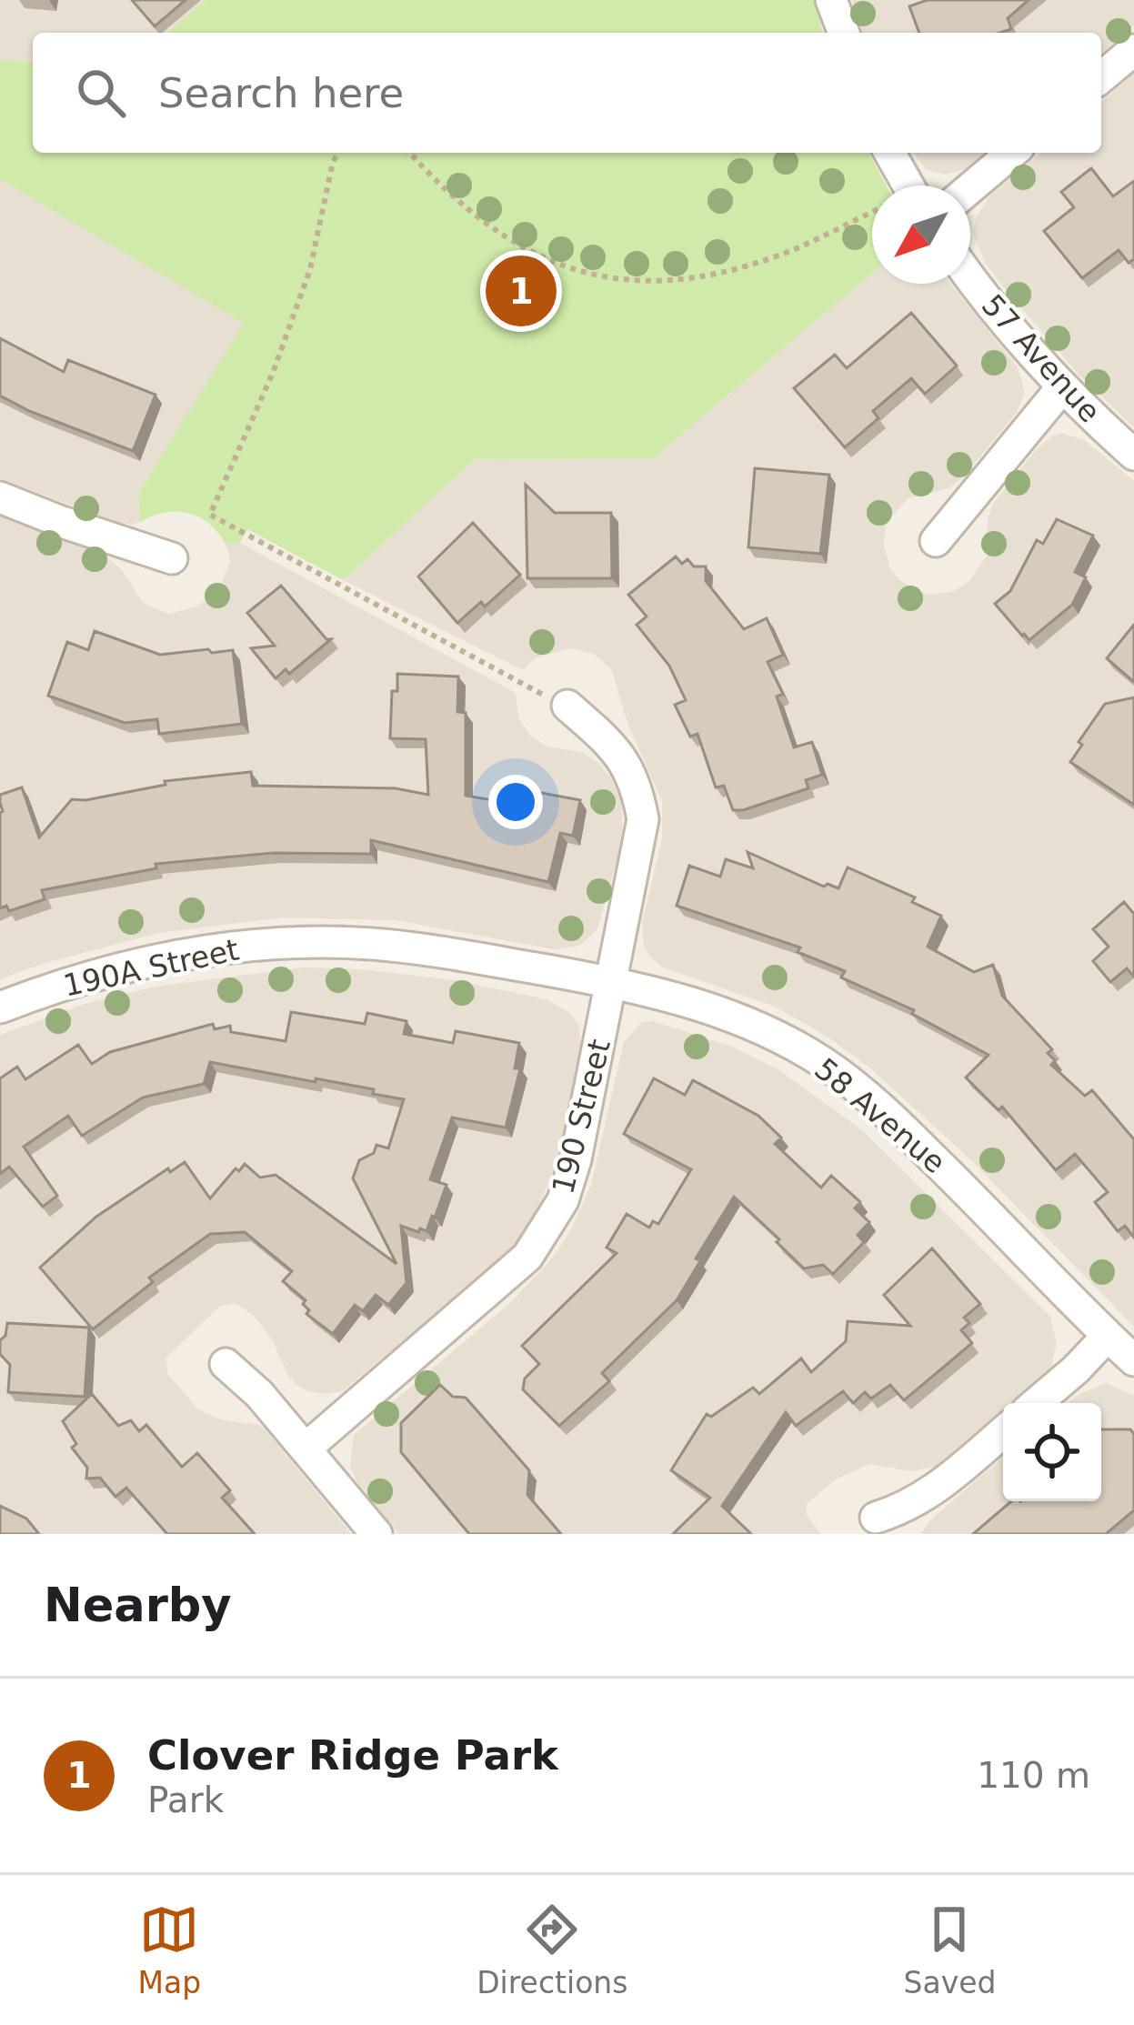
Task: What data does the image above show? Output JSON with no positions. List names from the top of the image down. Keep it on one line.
{"streets":{"street":["57 Avenue","190A Street","58 Avenue","190 Street"]},"crossings":[["190A Street","58 Avenue"],["58 Avenue","190 Street"]],"north":"bottom left","page":{"search":"Search here","pins":"1","heading":"Nearby","list":[{"mark":"1","name":"Clover Ridge Park","note":"Park","value":"110 m"}],"nav":["Map","Directions","Saved"]}}
